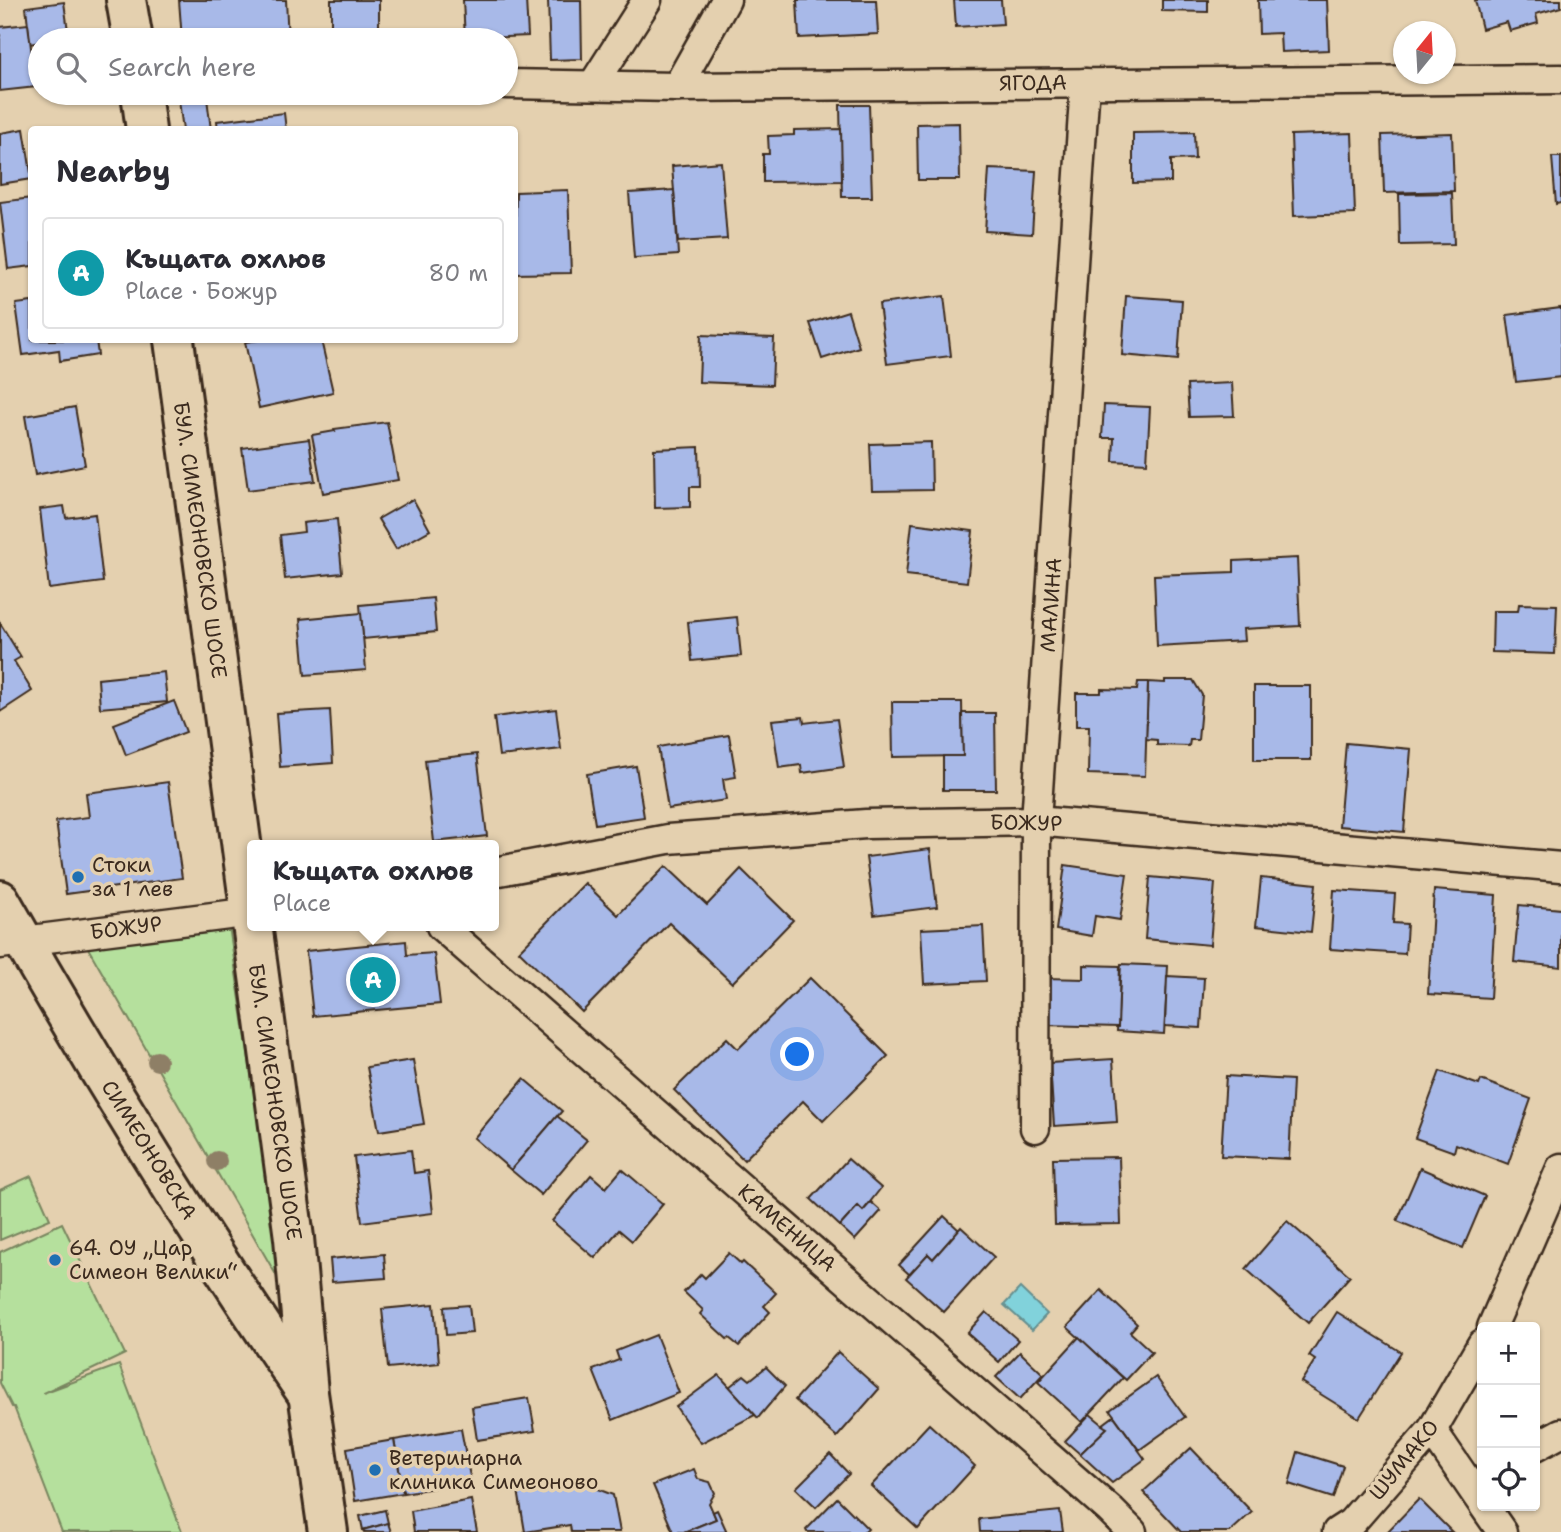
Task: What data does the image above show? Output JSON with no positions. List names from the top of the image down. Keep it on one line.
{"streets":{"street":["ЯГОДА","БУЛ. СИМЕОНОВСКО ШОСЕ","МАЛИНА","БОЖУР","СИМЕОНОВСКА","КАМЕНИЦА","ШУМАКО"]},"crossings":[["ЯГОДА","МАЛИНА"],["БУЛ. СИМЕОНОВСКО ШОСЕ","СИМЕОНОВСКА"],["МАЛИНА","БОЖУР"],["БОЖУР","СИМЕОНОВСКА"]],"places":["Стоки за 1 лев","64. ОУ „Цар Симеон Велики“","Ветеринарна клиника Симеоново"],"north":"top","page":{"search":"Search here","heading":"Nearby","list":[{"mark":"A","name":"Къщата охлюв","note":"Place · Божур","value":"80 m"}],"popup":["Къщата охлюв","Place"],"pins":"A","map_buttons":["+","−"]}}
